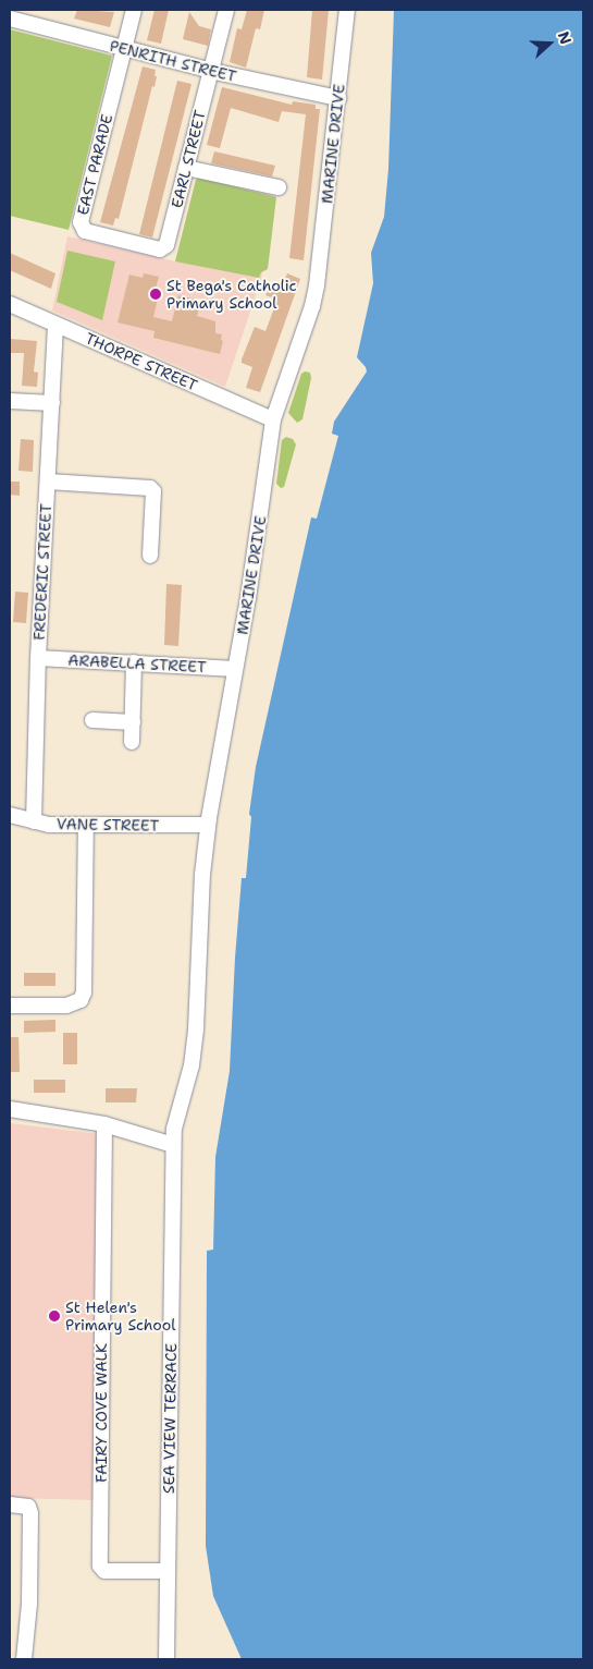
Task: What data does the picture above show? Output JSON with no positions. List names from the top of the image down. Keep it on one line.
{"streets":{"street":["PENRITH STREET","MARINE DRIVE","EARL STREET","EAST PARADE","THORPE STREET","FREDERIC STREET","ARABELLA STREET","VANE STREET","FAIRY COVE WALK","SEA VIEW TERRACE"]},"crossings":[["PENRITH STREET","MARINE DRIVE"],["PENRITH STREET","EARL STREET"],["PENRITH STREET","EAST PARADE"],["MARINE DRIVE","THORPE STREET"],["MARINE DRIVE","ARABELLA STREET"],["MARINE DRIVE","VANE STREET"],["MARINE DRIVE","SEA VIEW TERRACE"],["EARL STREET","EAST PARADE"],["THORPE STREET","FREDERIC STREET"],["FREDERIC STREET","ARABELLA STREET"],["FREDERIC STREET","VANE STREET"],["FAIRY COVE WALK","SEA VIEW TERRACE"]],"places":["St Bega's Catholic Primary School","St Helen's Primary School"],"north":"right"}
